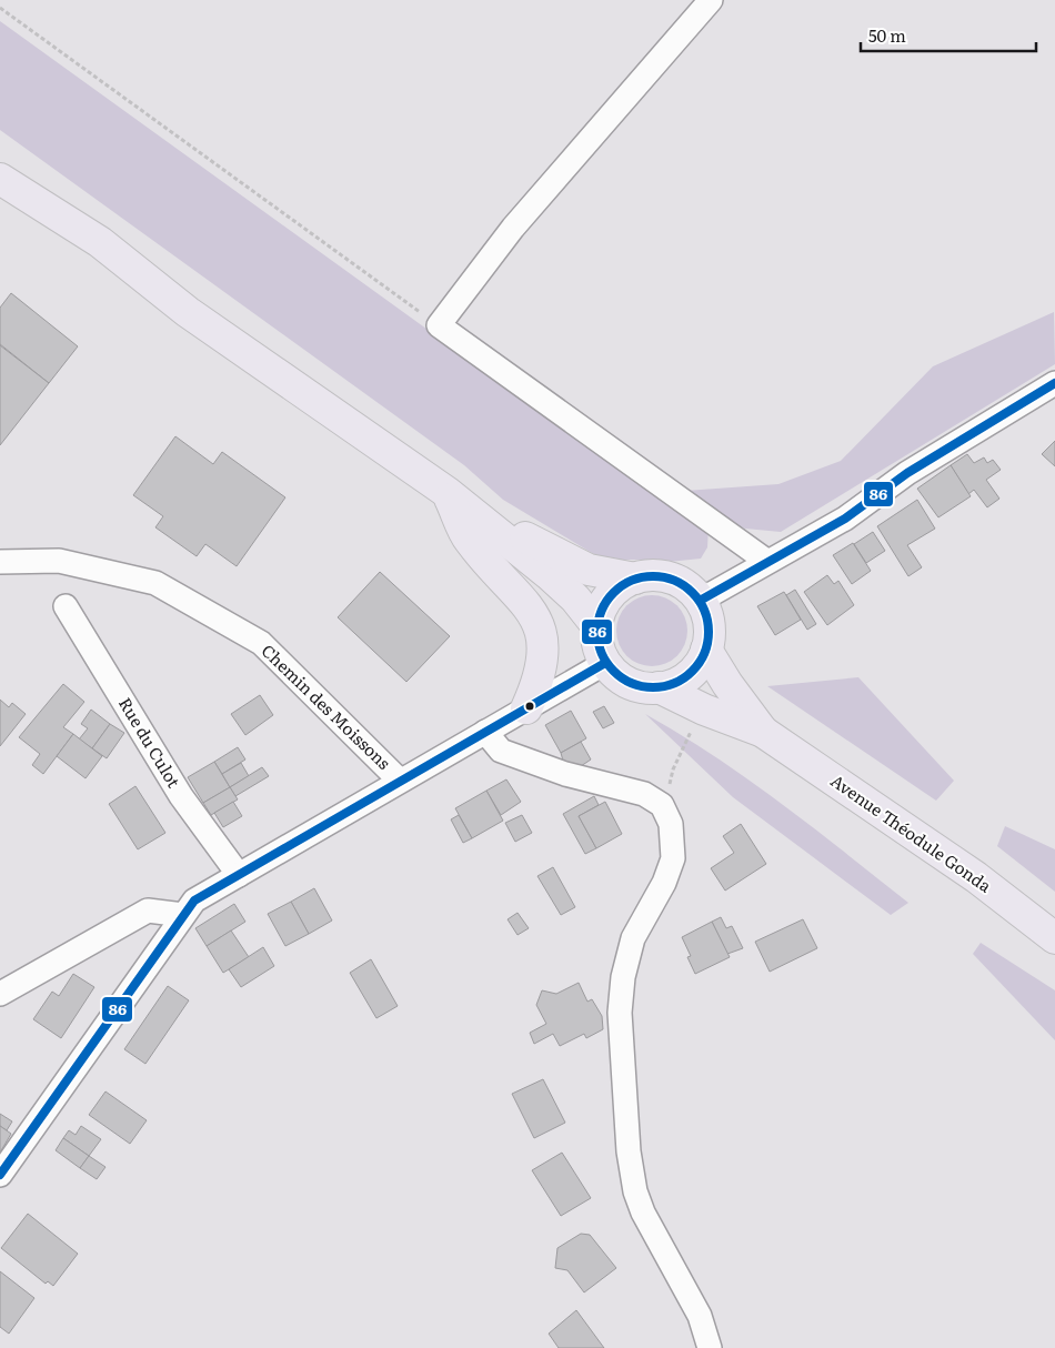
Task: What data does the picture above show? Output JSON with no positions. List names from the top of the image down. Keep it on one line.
{"streets":{"main road":["Avenue Théodule Gonda"],"street":["Chemin des Moissons","Rue du Culot"]},"lines":["transit line 86"],"scale_bar":"50 m"}
